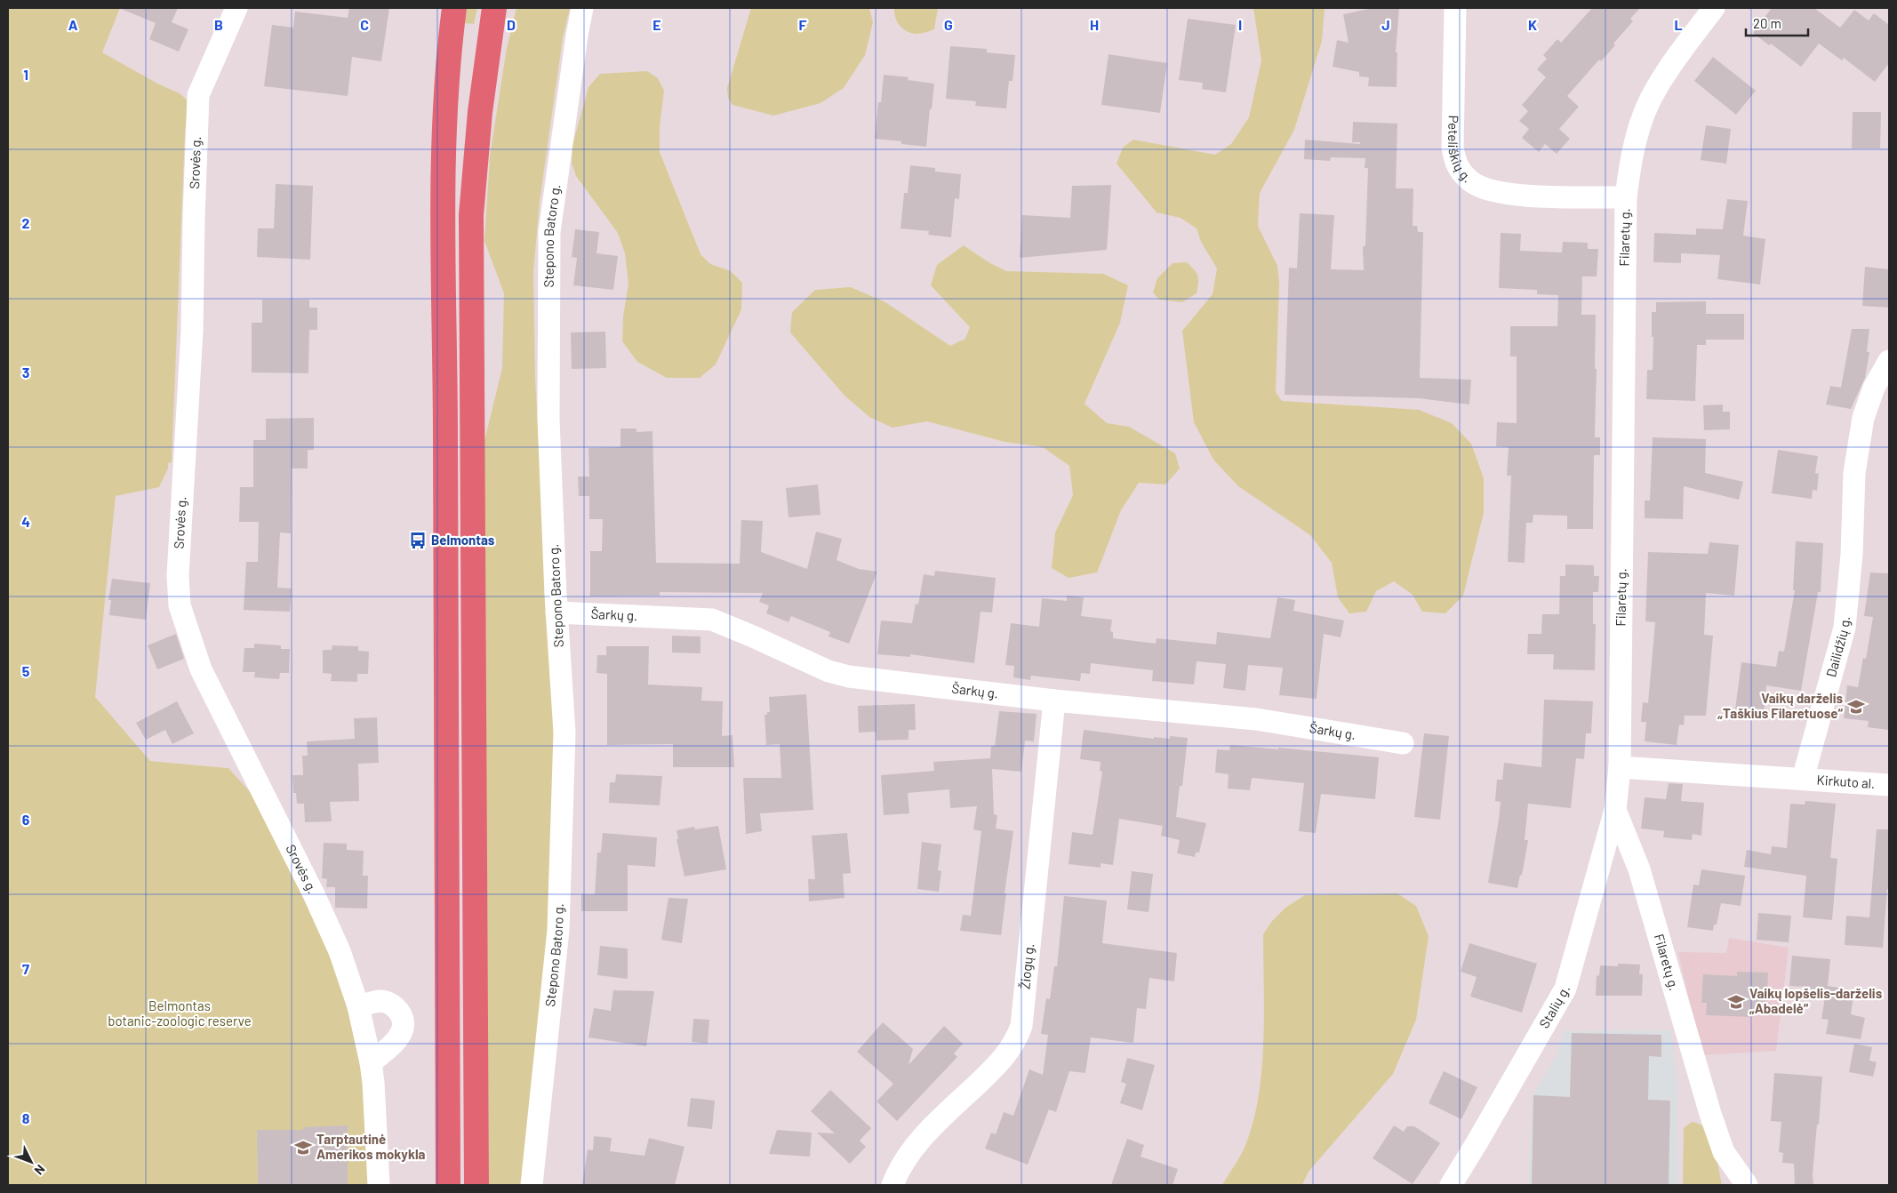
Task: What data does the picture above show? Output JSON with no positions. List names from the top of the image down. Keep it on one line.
{"streets":{"street":["Peteliškių g.","Srovės g.","Stepono Batoro g.","Filaretų g.","Šarkų g.","Dailidžių g.","Kirkuto al.","Žiogų g.","Stalių g."]},"crossings":[["Peteliškių g.","Filaretų g."],["Stepono Batoro g.","Šarkų g."],["Filaretų g.","Stalių g."],["Šarkų g.","Žiogų g."],["Dailidžių g.","Kirkuto al."]],"parks":["Belmontas botanic-zoologic reserve"],"places":{"bus stop":["Belmontas"],"school or university":["Vaikų darželis „Taškius Filaretuose“","Vaikų lopšelis-darželis „Abadelė“","Tarptautinė Amerikos mokykla"]},"scale_bar":"20 m","north":"bottom right","grid":{"columns":["A","B","C","D","E","F","G","H","I","J","K","L"],"rows":["1","2","3","4","5","6","7","8"]}}
